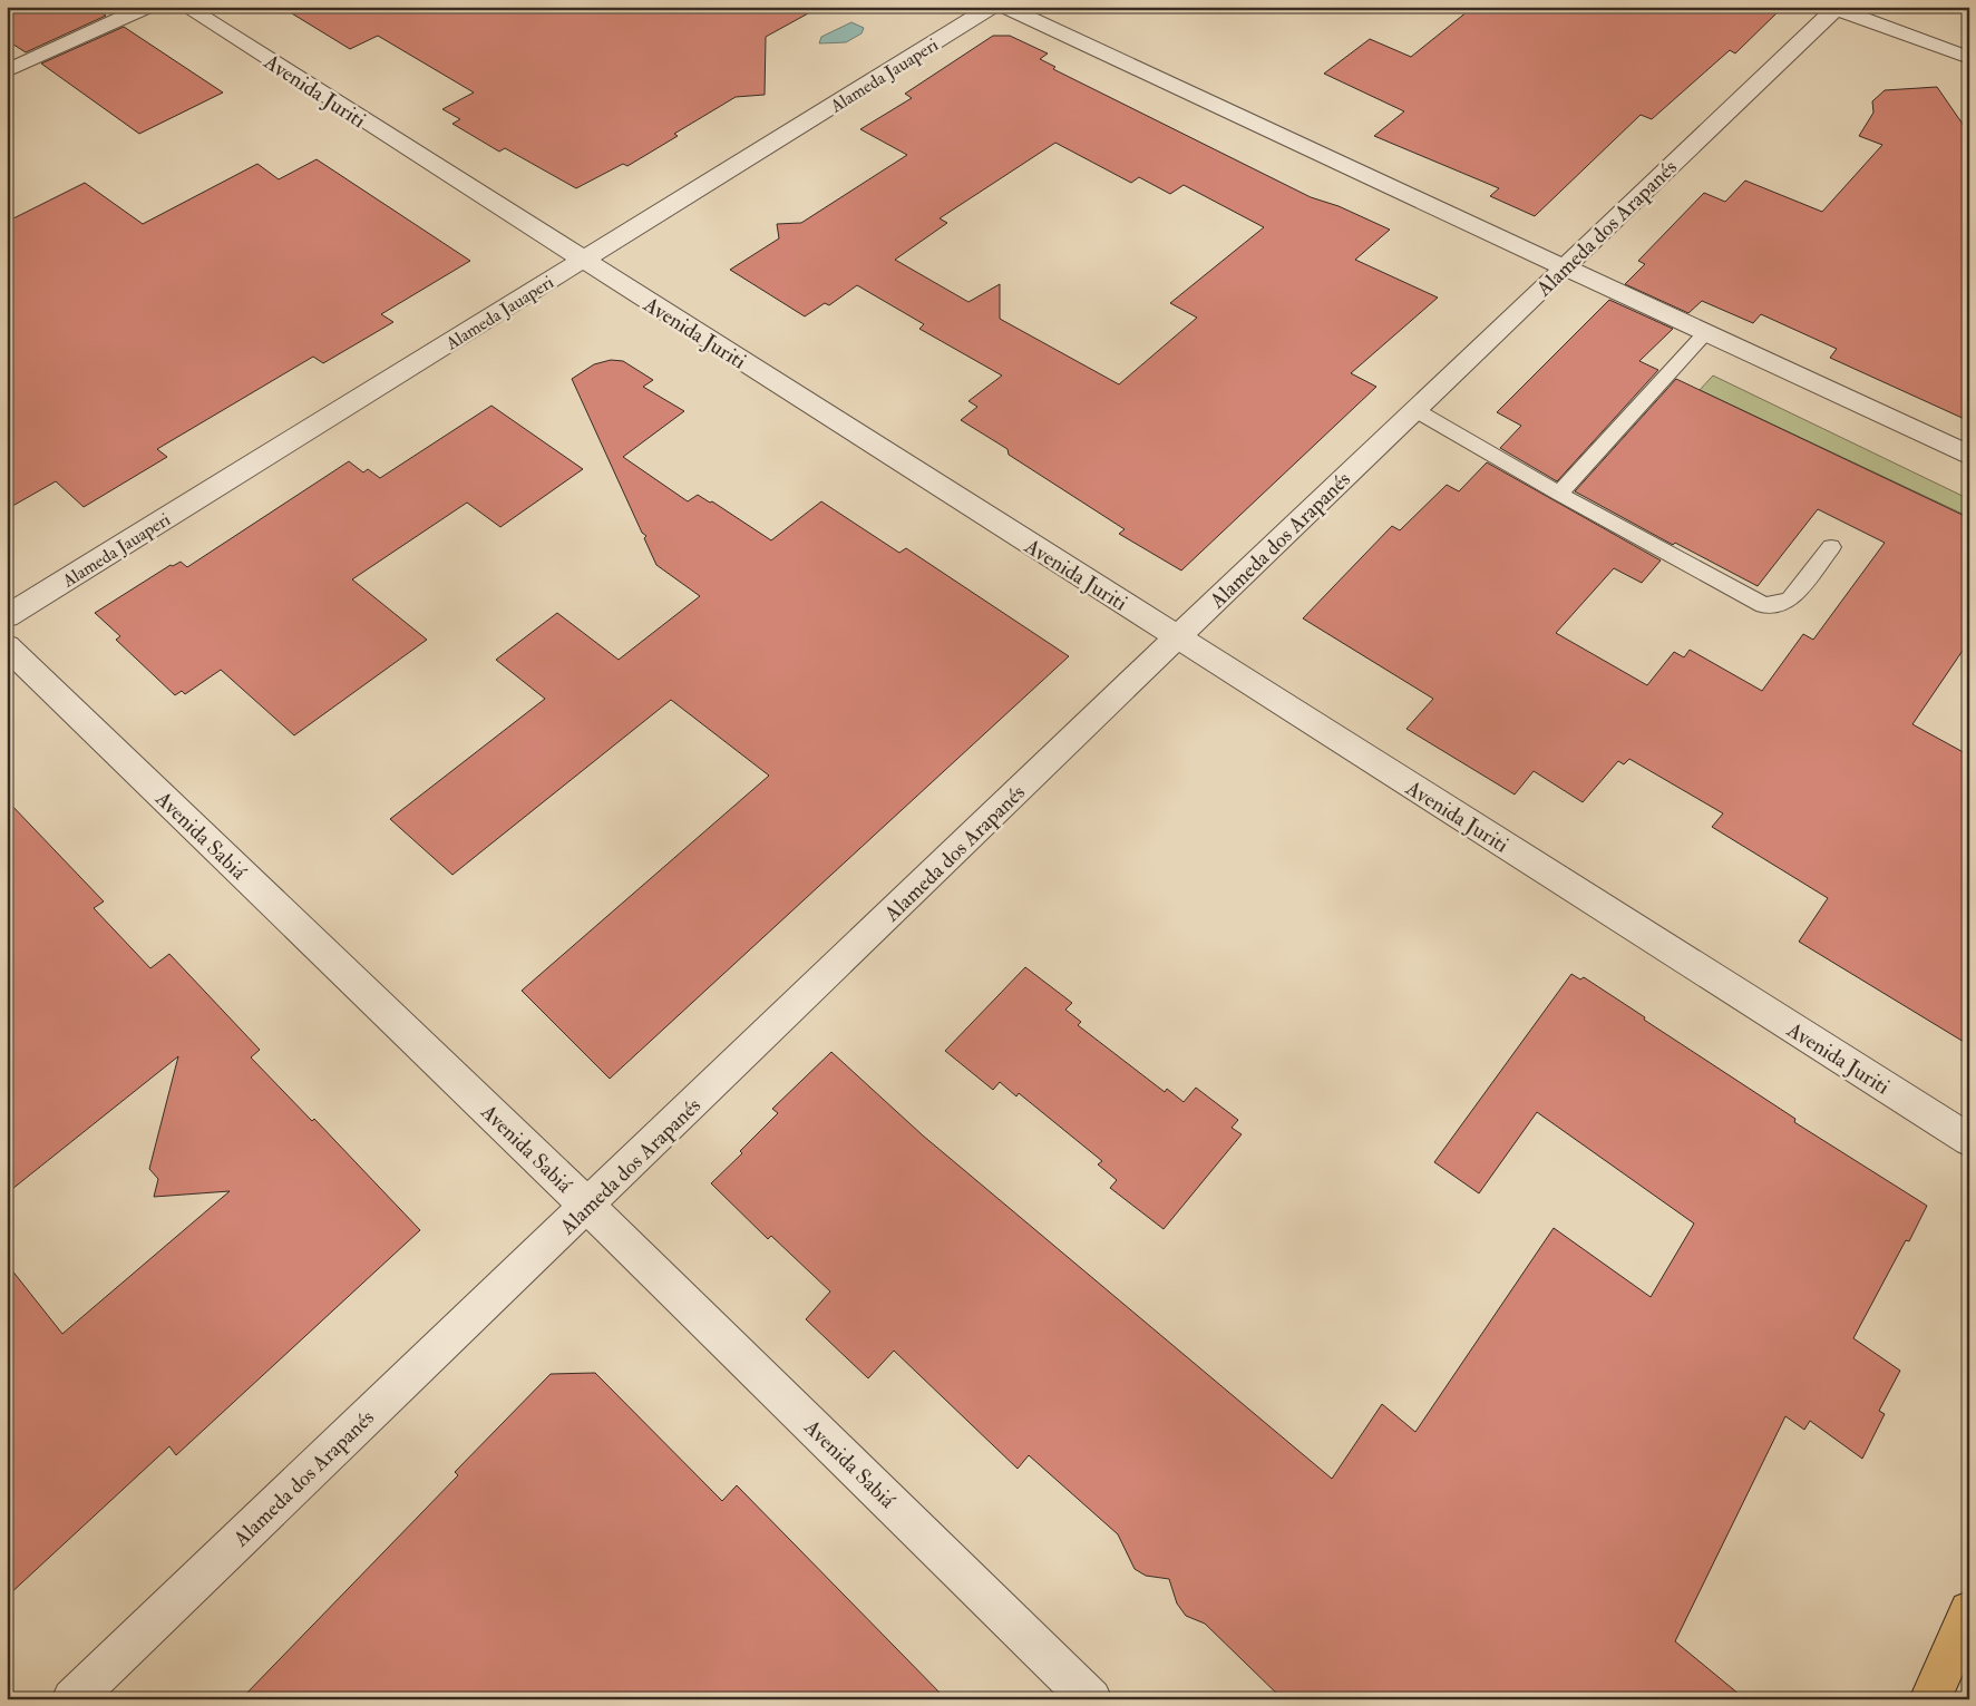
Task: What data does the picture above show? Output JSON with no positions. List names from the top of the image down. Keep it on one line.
{"streets":{"street":["Alameda Jauaperi","Avenida Juriti","Alameda dos Arapanés","Avenida Sabiá"]},"crossings":[["Alameda Jauaperi","Avenida Juriti"],["Avenida Juriti","Alameda dos Arapanés"],["Alameda dos Arapanés","Avenida Sabiá"]]}
